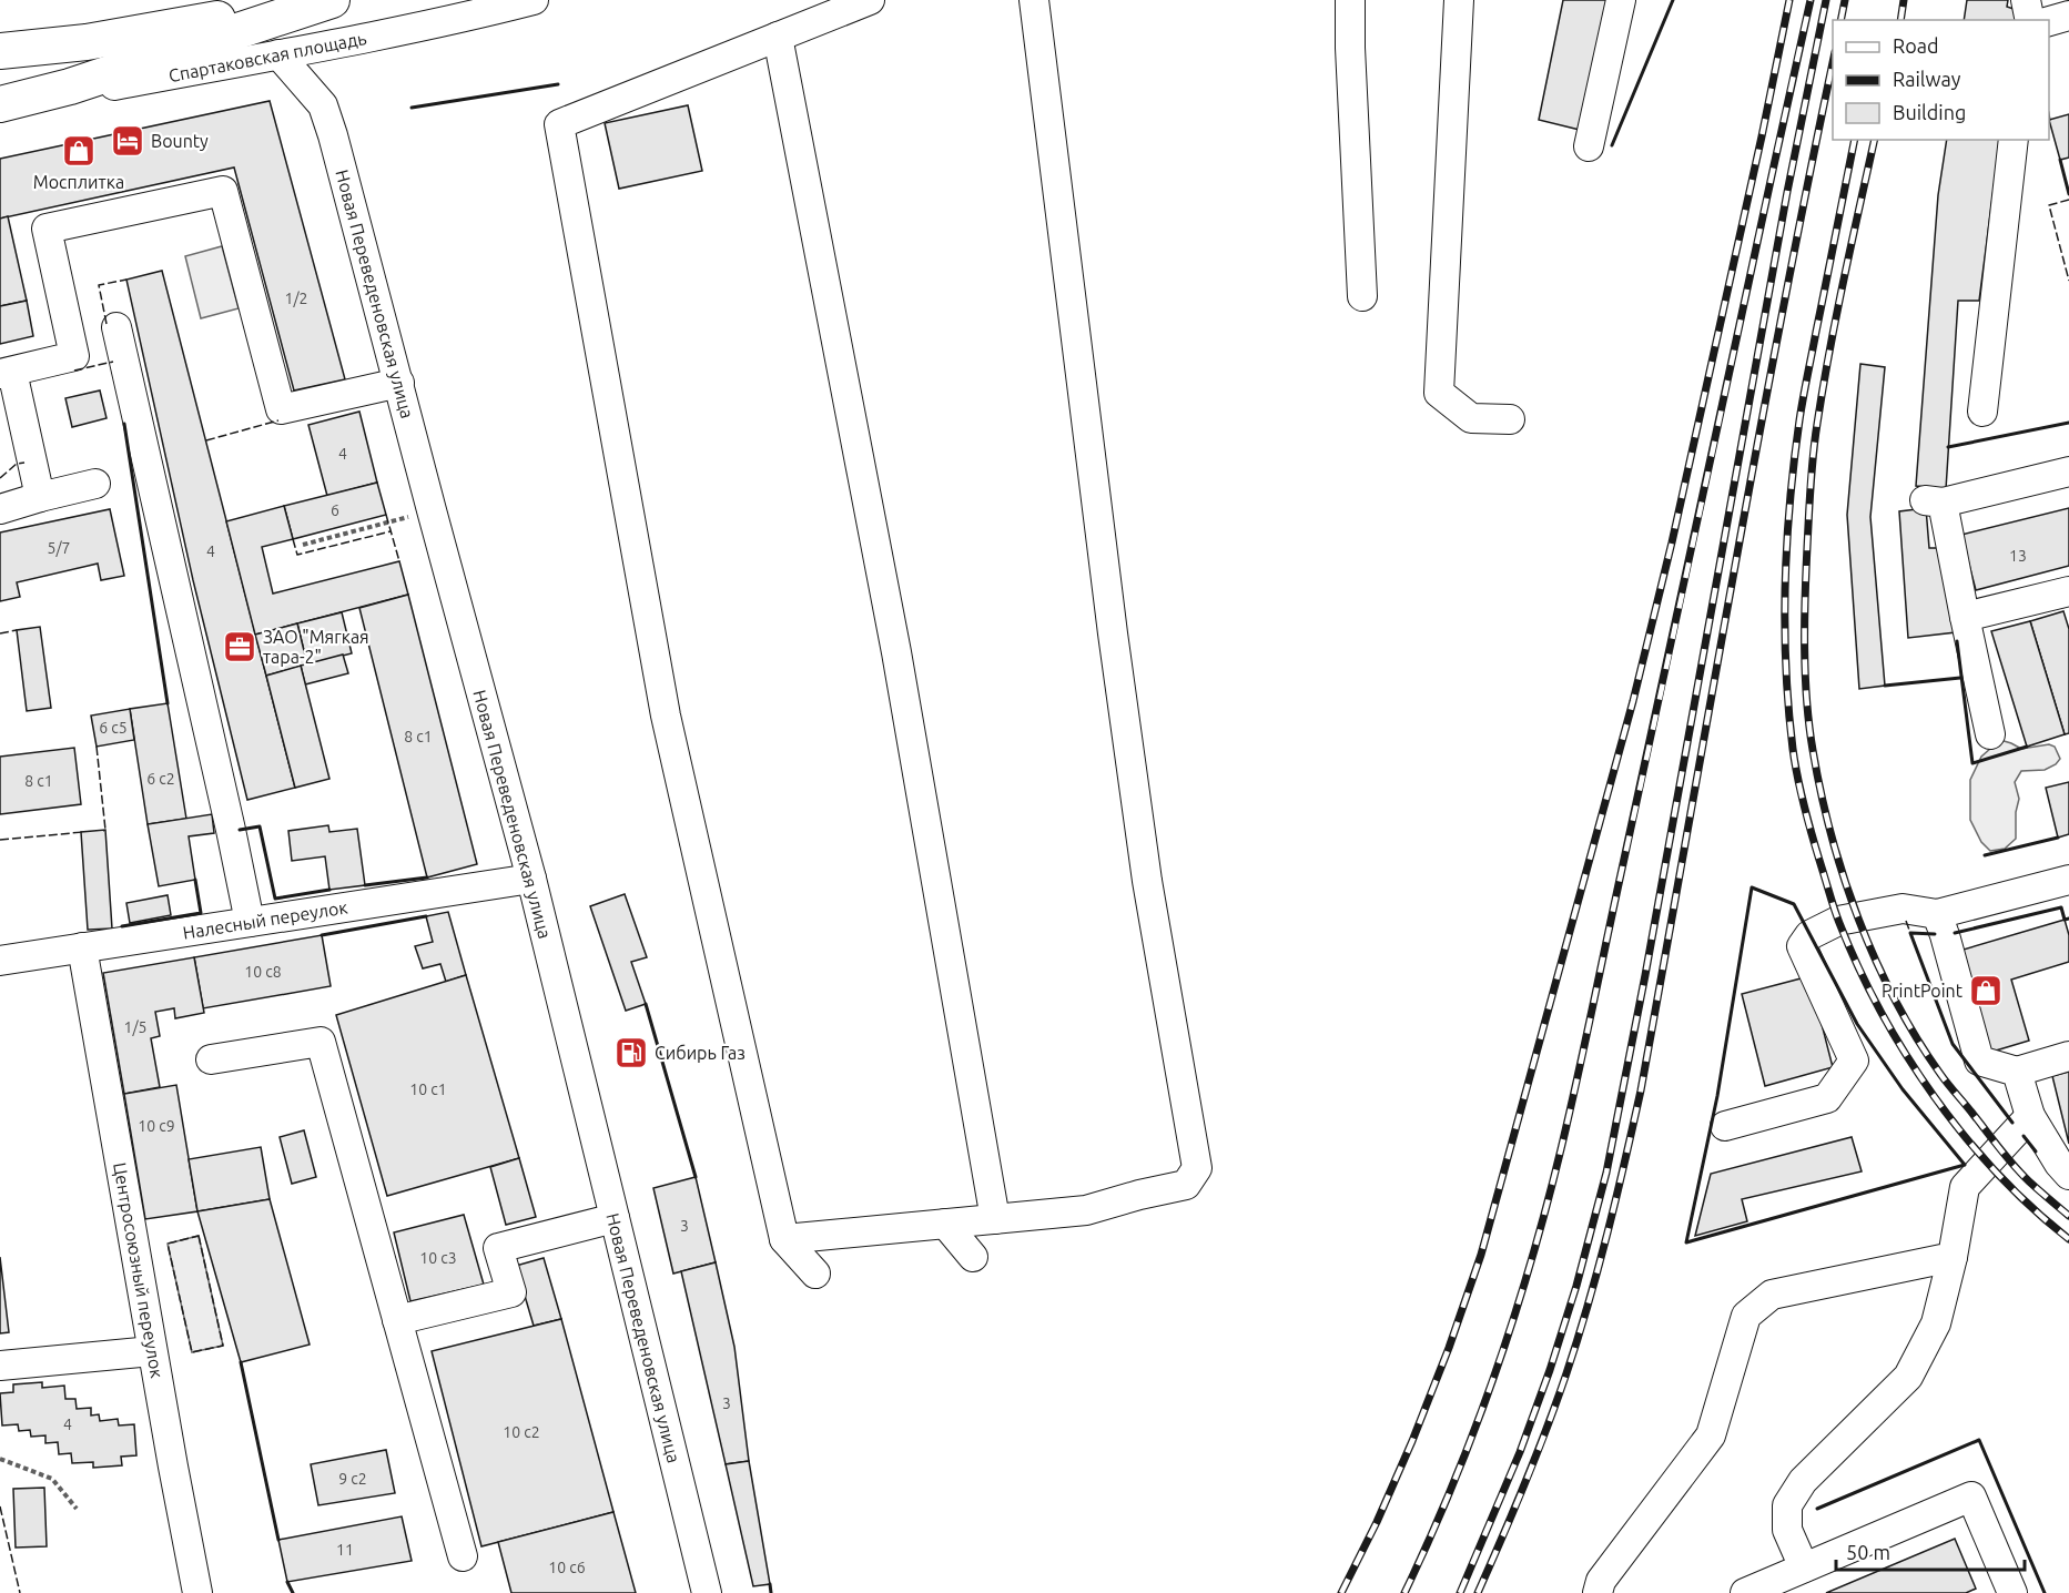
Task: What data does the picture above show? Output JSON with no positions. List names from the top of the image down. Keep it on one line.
{"streets":{"street":["Спартаковская площадь","Новая Переведеновская улица","Налесный переулок","Центросоюзный переулок"]},"crossings":[["Спартаковская площадь","Новая Переведеновская улица"],["Новая Переведеновская улица","Налесный переулок"],["Налесный переулок","Центросоюзный переулок"]],"places":{"hotel":["Bounty"],"shop":["Мосплитка","PrintPoint"],"office":["ЗАО \"Мягкая тара-2\""],"fuel station":["Сибирь Газ"]},"house_numbers":["1/2","4","6","5/7","4","13","6 с5","8 с1","6 с2","8 с1","10 с8","1/5","10 с1","10 с9","3","10 с3","3","4","10 с2","9 с2","11","10 с6"],"legend":["Road","Railway","Building"],"scale_bar":"50 m"}
